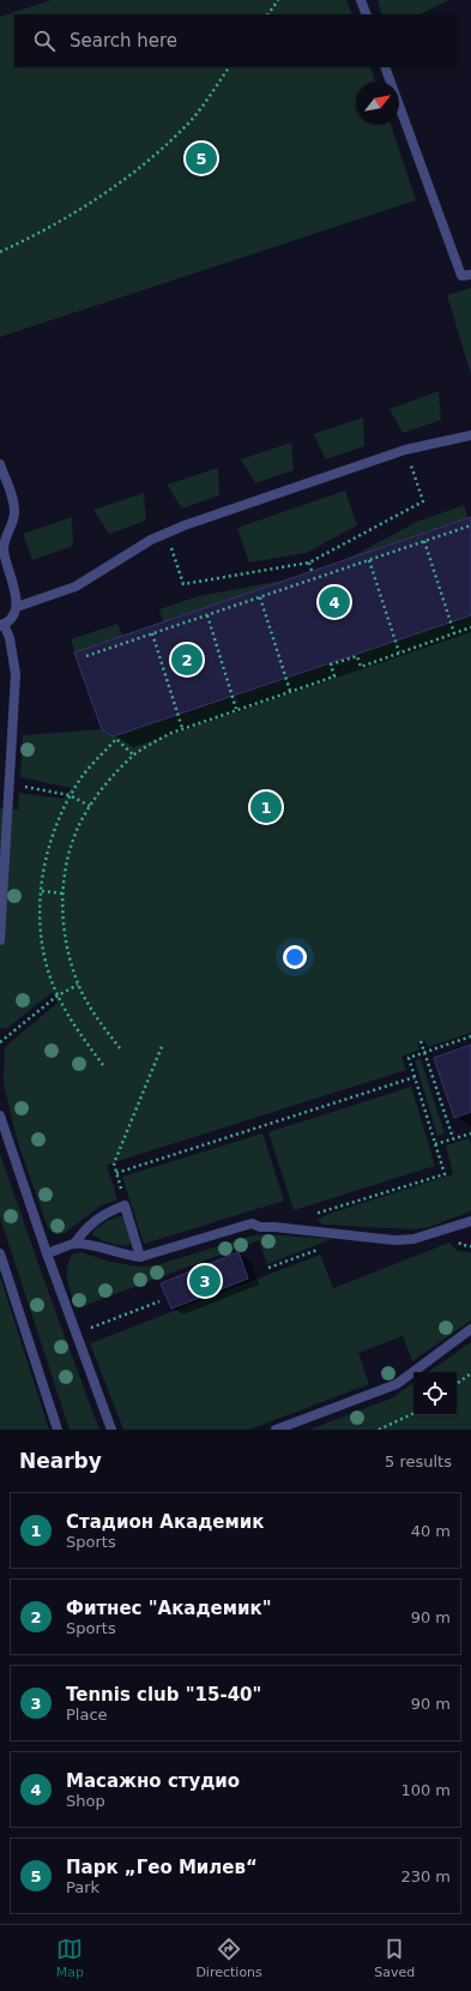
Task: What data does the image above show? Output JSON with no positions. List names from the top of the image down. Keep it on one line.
{"north":"top right","page":{"search":"Search here","pins":["5","4","2","1","3"],"heading":["Nearby","5 results"],"list":[{"mark":"1","name":"Стадион Академик","note":"Sports","value":"40 m"},{"mark":"2","name":"Фитнес \"Академик\"","note":"Sports","value":"90 m"},{"mark":"3","name":"Tennis club \"15-40\"","note":"Place","value":"90 m"},{"mark":"4","name":"Масажно студио","note":"Shop","value":"100 m"},{"mark":"5","name":"Парк „Гео Милев“","note":"Park","value":"230 m"}],"nav":["Map","Directions","Saved"]}}
